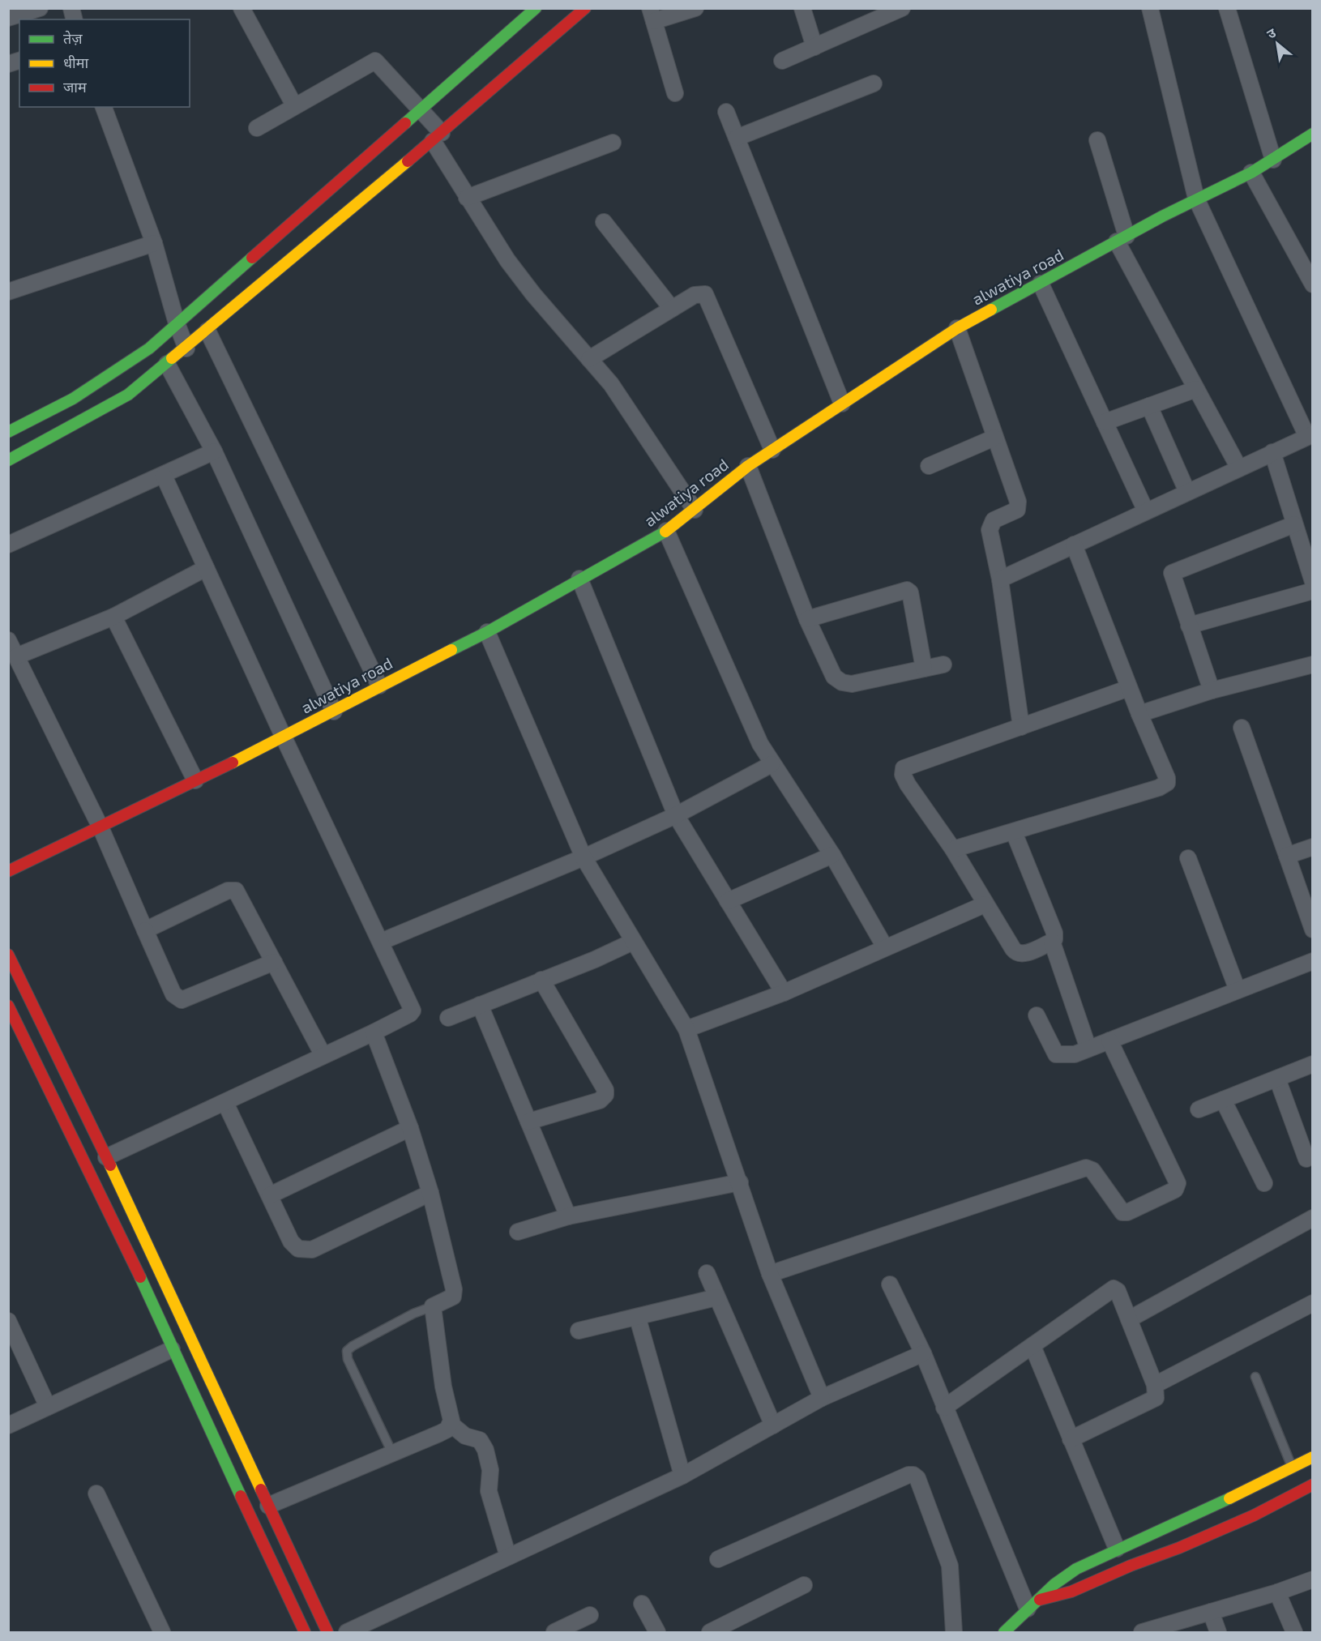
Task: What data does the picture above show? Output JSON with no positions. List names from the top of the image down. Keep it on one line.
{"streets":{"street":["alwatiya road"]},"legend":["तेज़","धीमा","जाम"],"north":"top left"}
